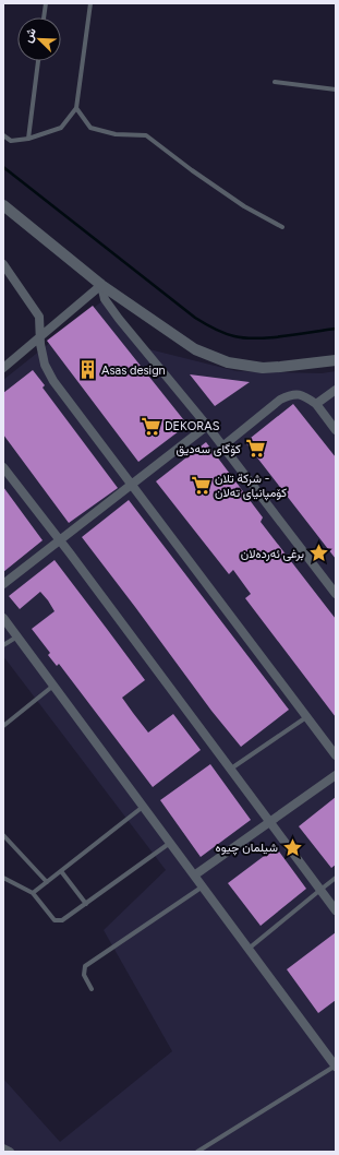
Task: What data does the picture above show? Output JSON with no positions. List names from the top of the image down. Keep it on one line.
{"places":{"building":["Asas design"],"supermarket":["DEKORAS","کۆگای سەدیق","شركة تلان - کۆمپانیای تەلان"],"place":["برغی ئەردەلان","شيلمان چیوه"]},"north":"top left"}
